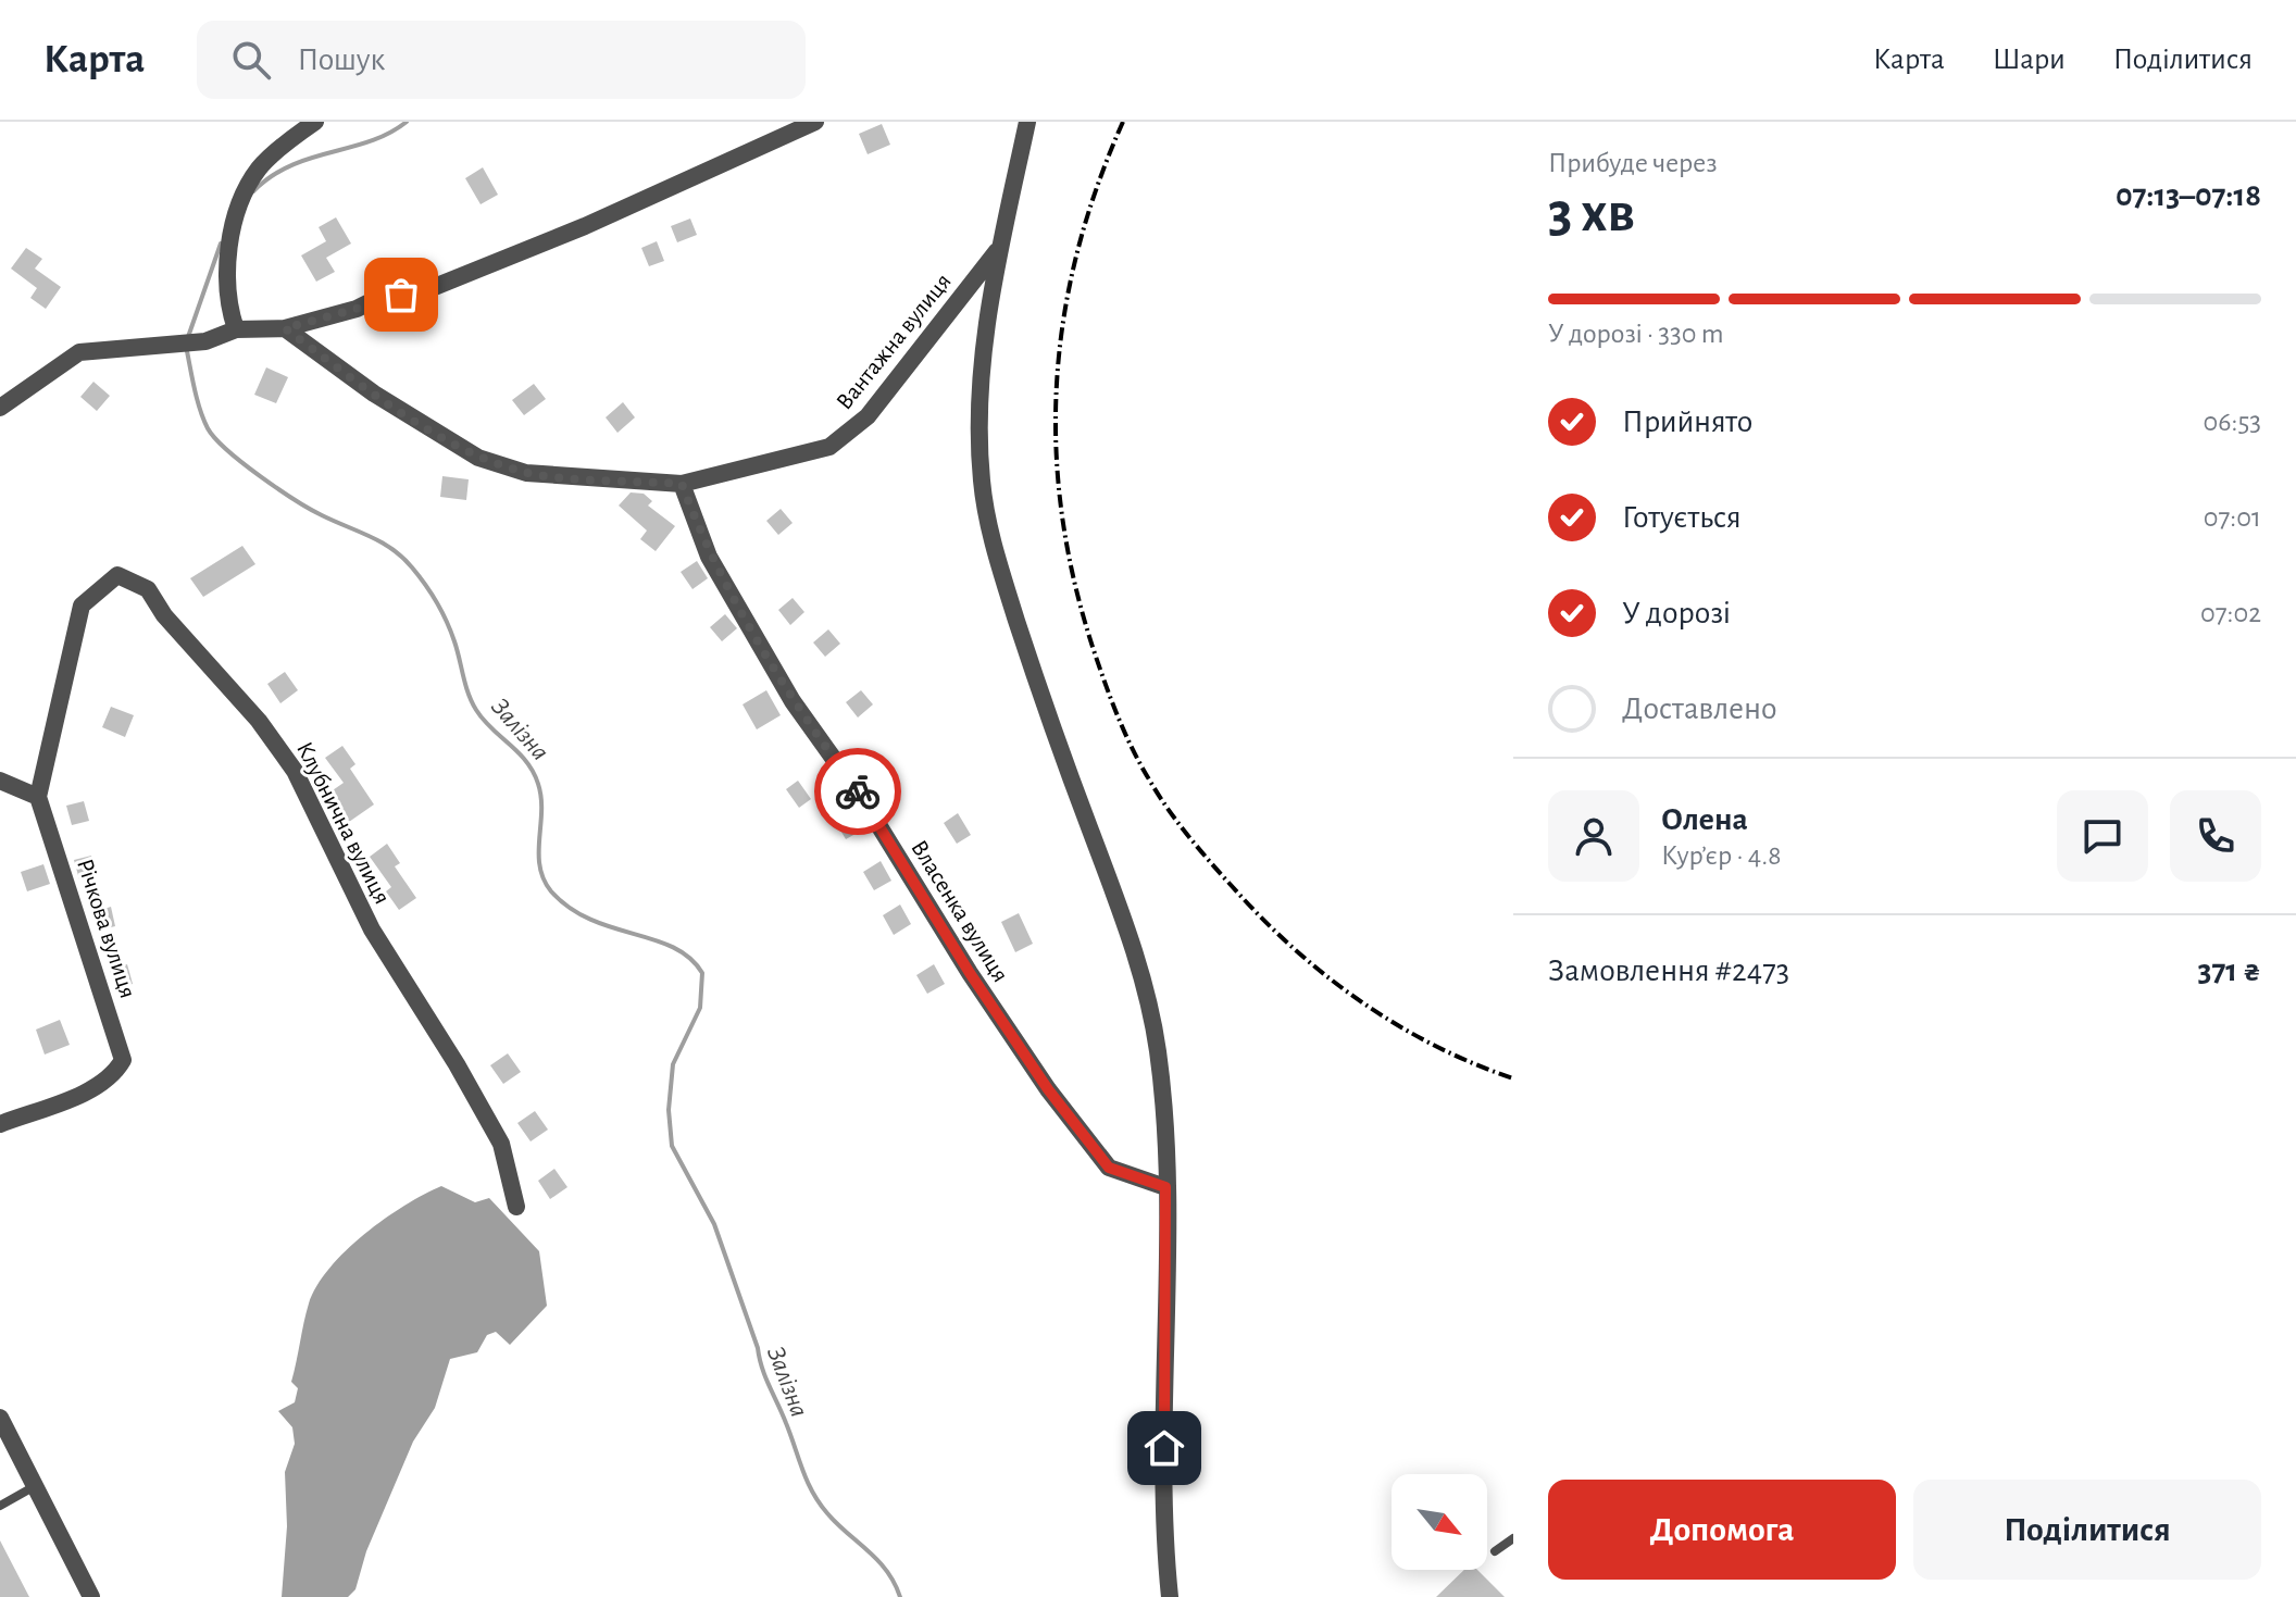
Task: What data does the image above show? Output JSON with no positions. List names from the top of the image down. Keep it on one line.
{"streets":{"street":["Вантажна вулиця","Клубнична вулиця","Власенка вулиця","Річкова вулиця"]},"crossings":[["Вантажна вулиця","Власенка вулиця"],["Клубнична вулиця","Річкова вулиця"]],"water":["Залізна"],"north":"bottom right","page":{"header":"Карта","search":"Пошук","nav":["Карта","Шари","Поділитися"],"heading":["3 хв","Прибуде через","07:13–07:18"],"panel":["Олена","Кур’єр · 4.8","Замовлення #2473","371 ₴"],"bar":"У дорозі · 330 m","list":[["Прийнято","06:53"],["Готується","07:01"],["У дорозі","07:02"],"Доставлено"],"buttons":["Допомога","Поділитися"]}}
